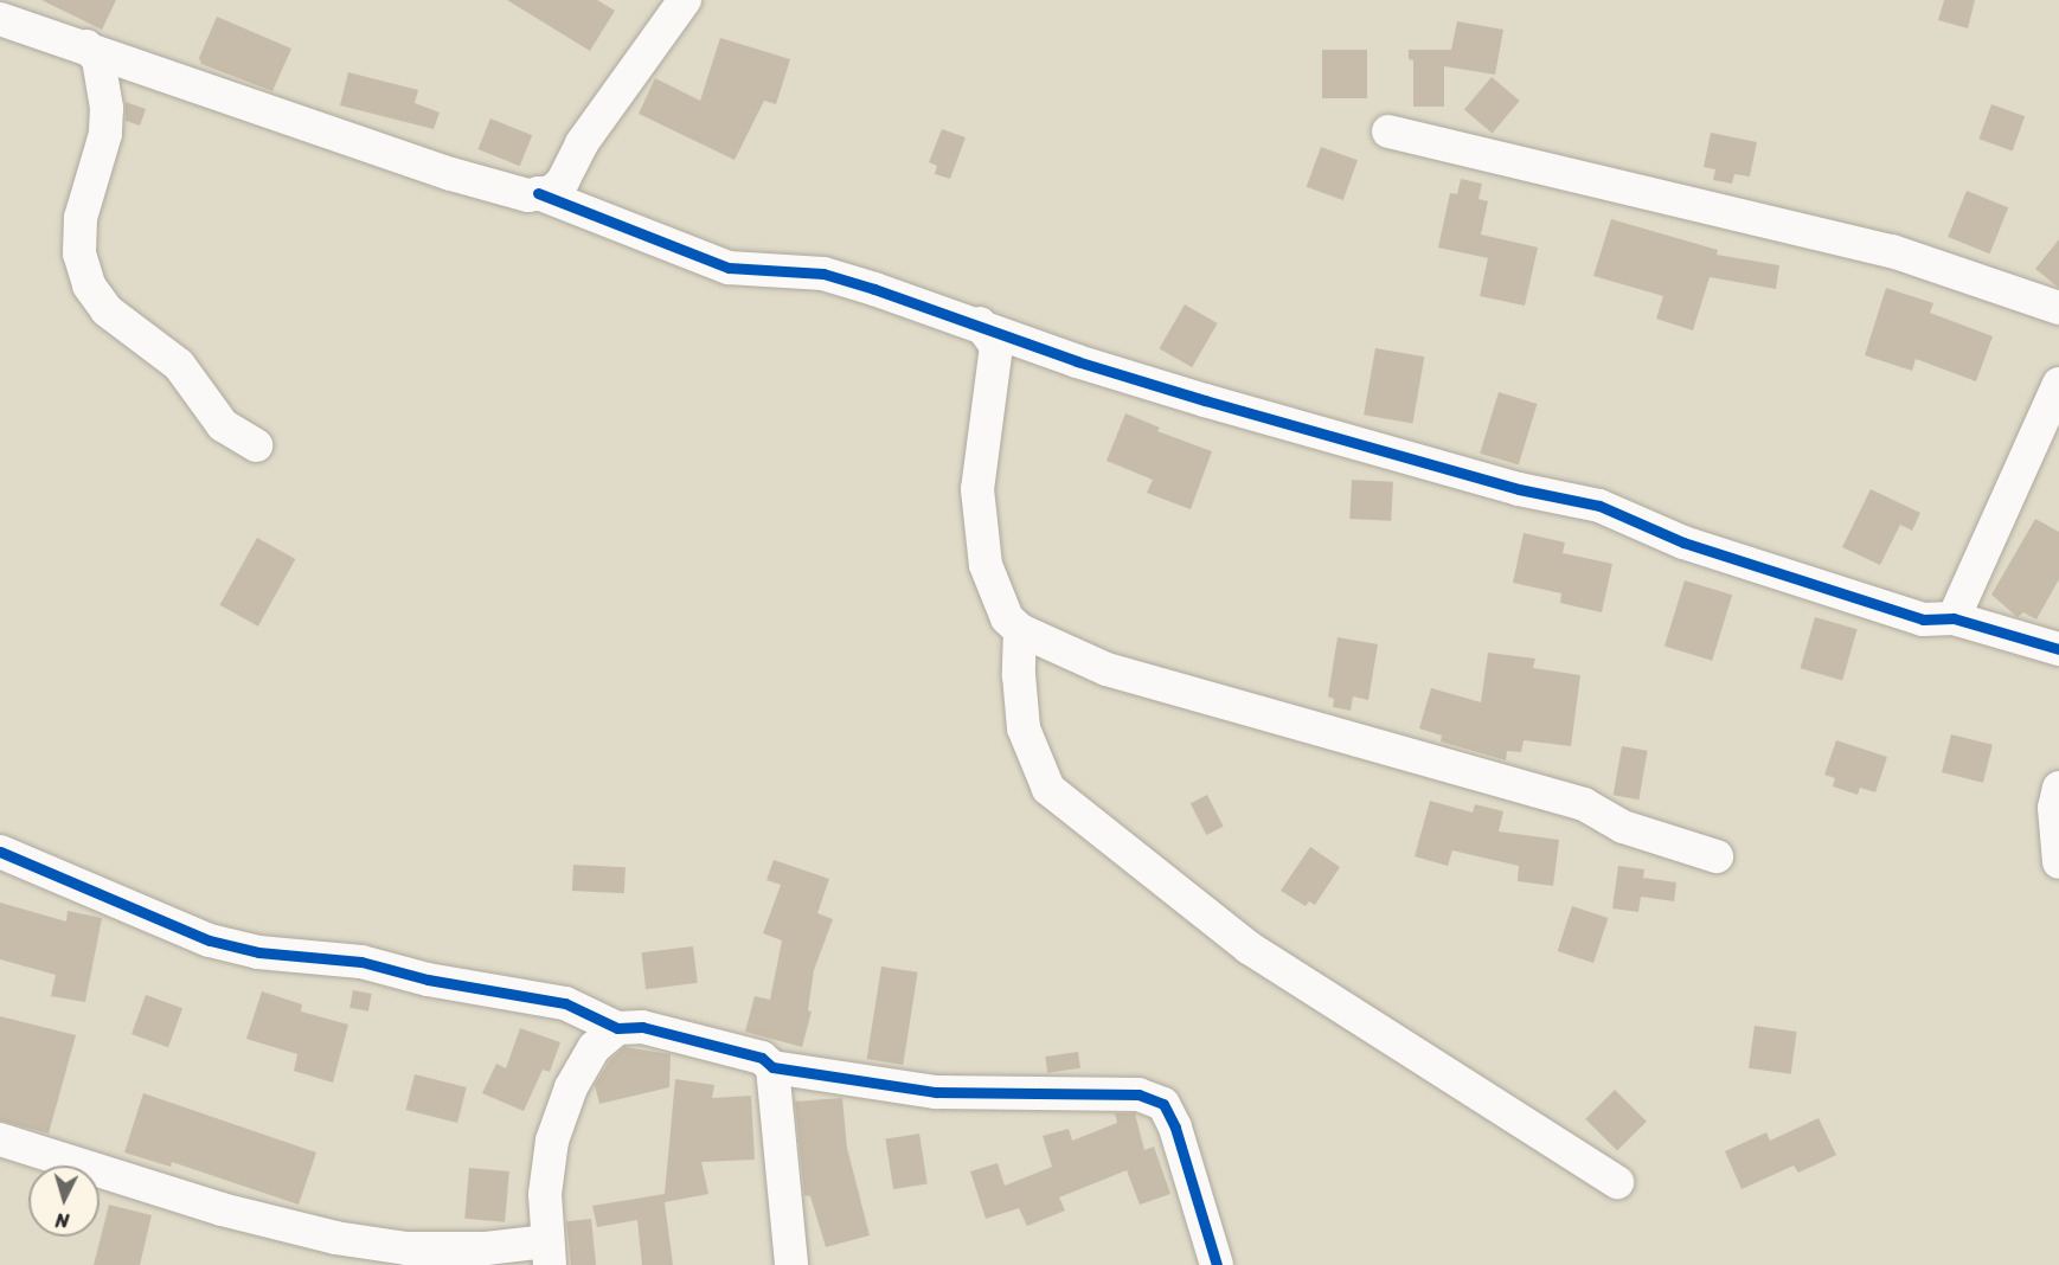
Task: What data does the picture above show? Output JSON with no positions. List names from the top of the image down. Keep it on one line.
{"north":"bottom"}
